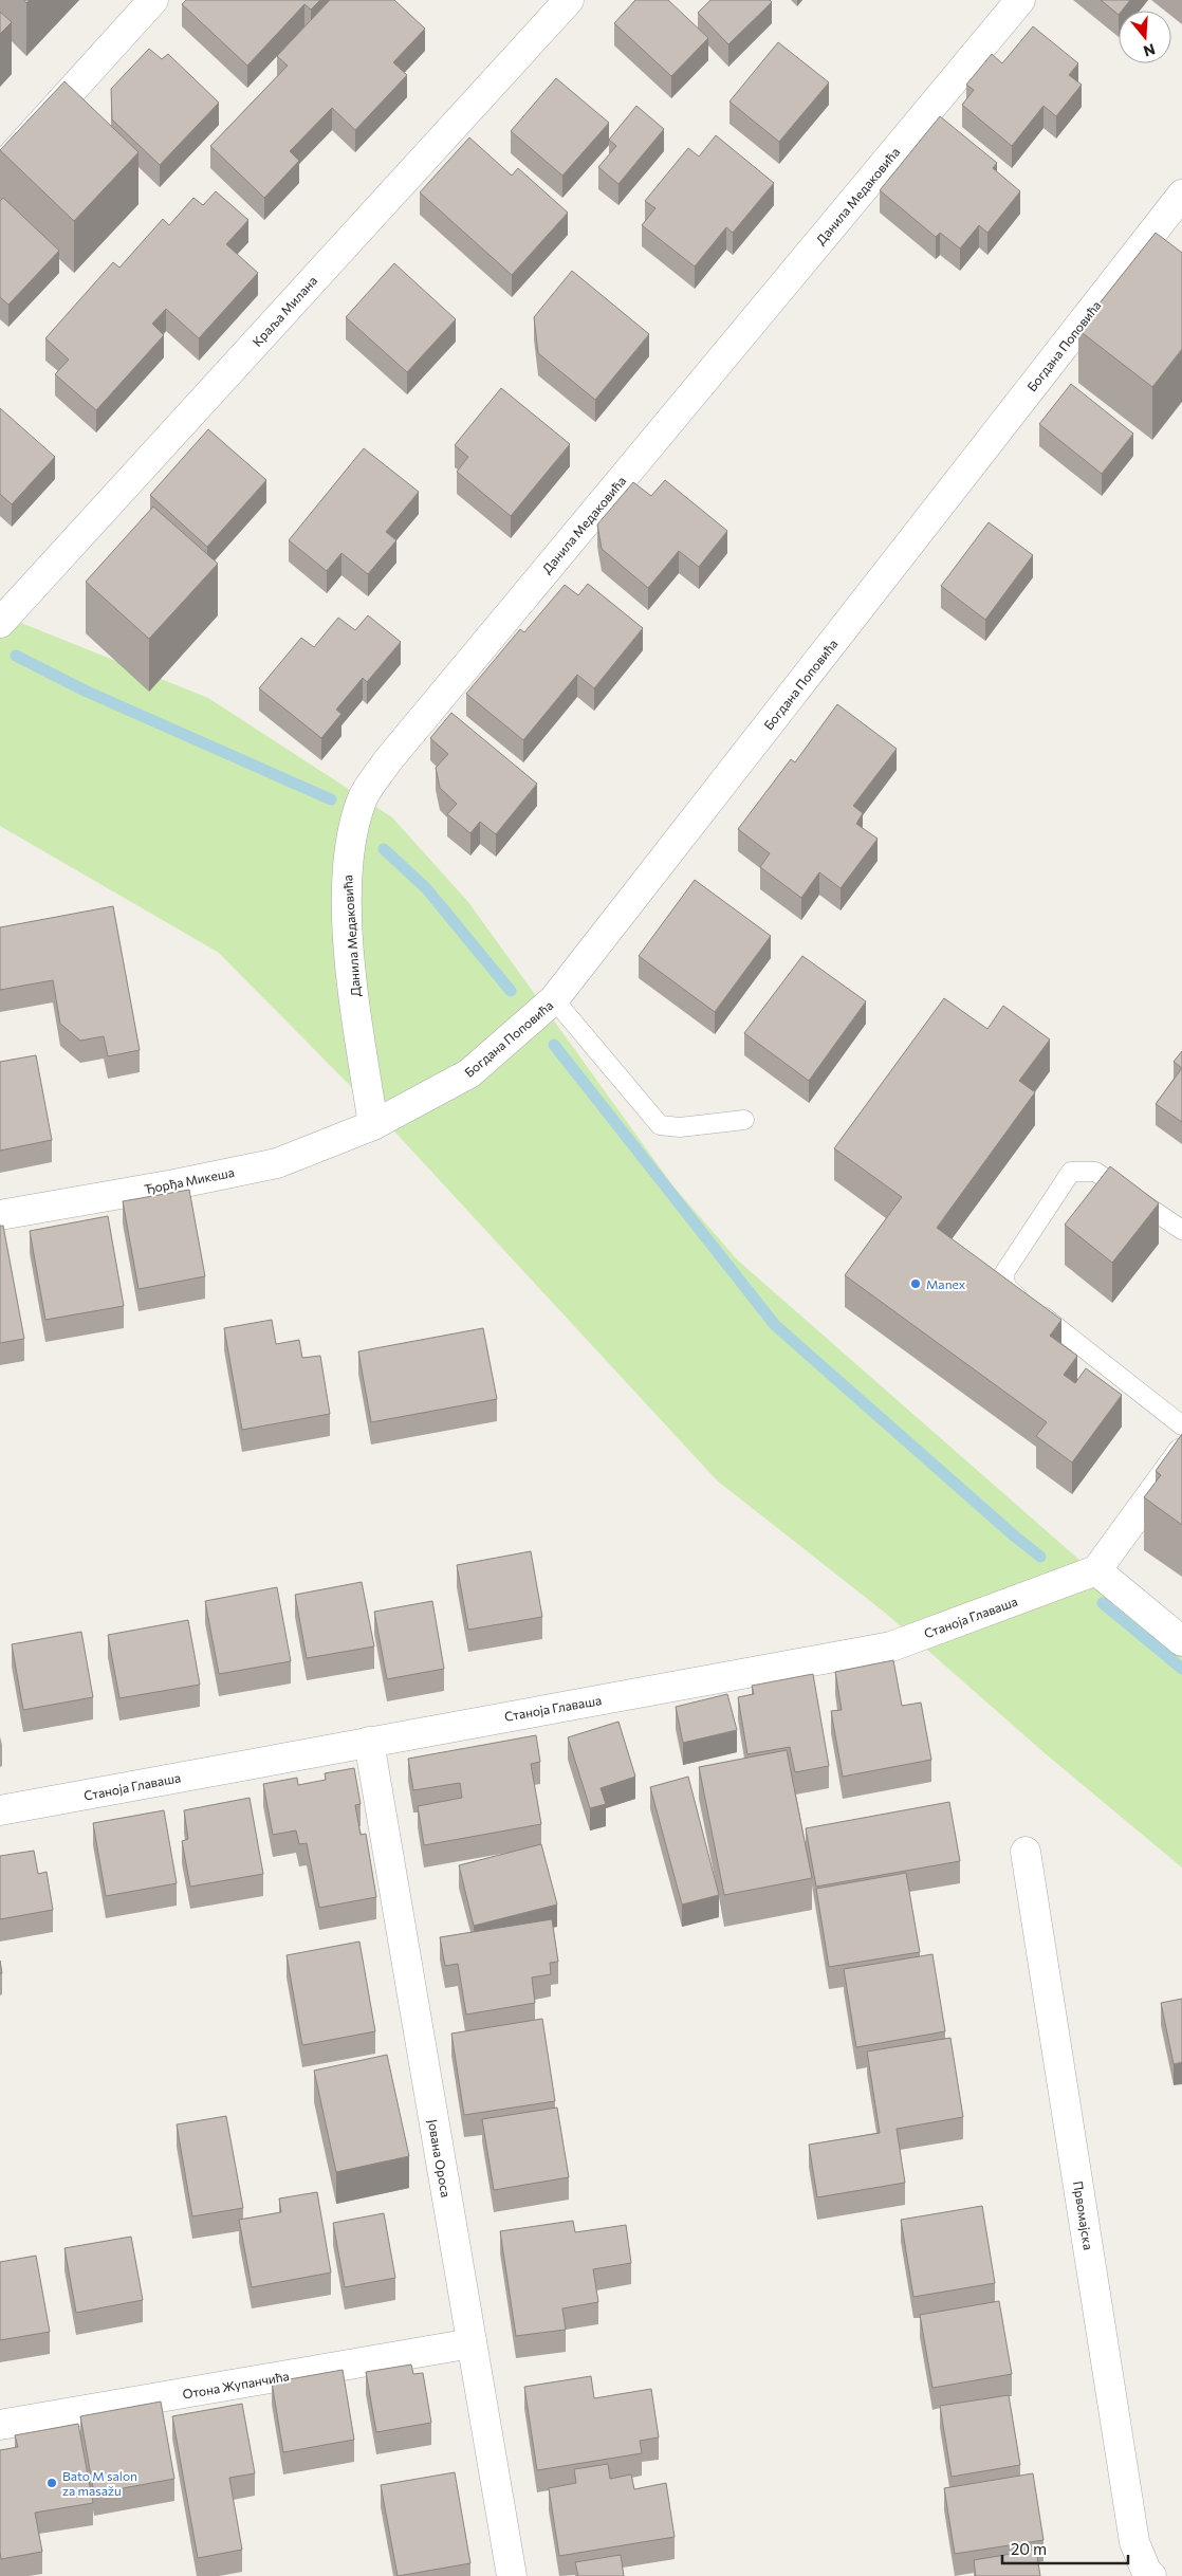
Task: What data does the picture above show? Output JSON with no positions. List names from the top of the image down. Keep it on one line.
{"streets":{"street":["Данила Медаковића","Краља Милана","Богдана Поповића","Ђорђа Микеша","Станоја Главаша","Јована Ороса","Првомајска","Отона Жупанчића"]},"crossings":[["Данила Медаковића","Богдана Поповића"],["Данила Медаковића","Ђорђа Микеша"],["Богдана Поповића","Ђорђа Микеша"],["Станоја Главаша","Јована Ороса"],["Јована Ороса","Отона Жупанчића"]],"places":["Manex","Bato M salon za masažu"],"scale_bar":"20 m","north":"bottom"}
